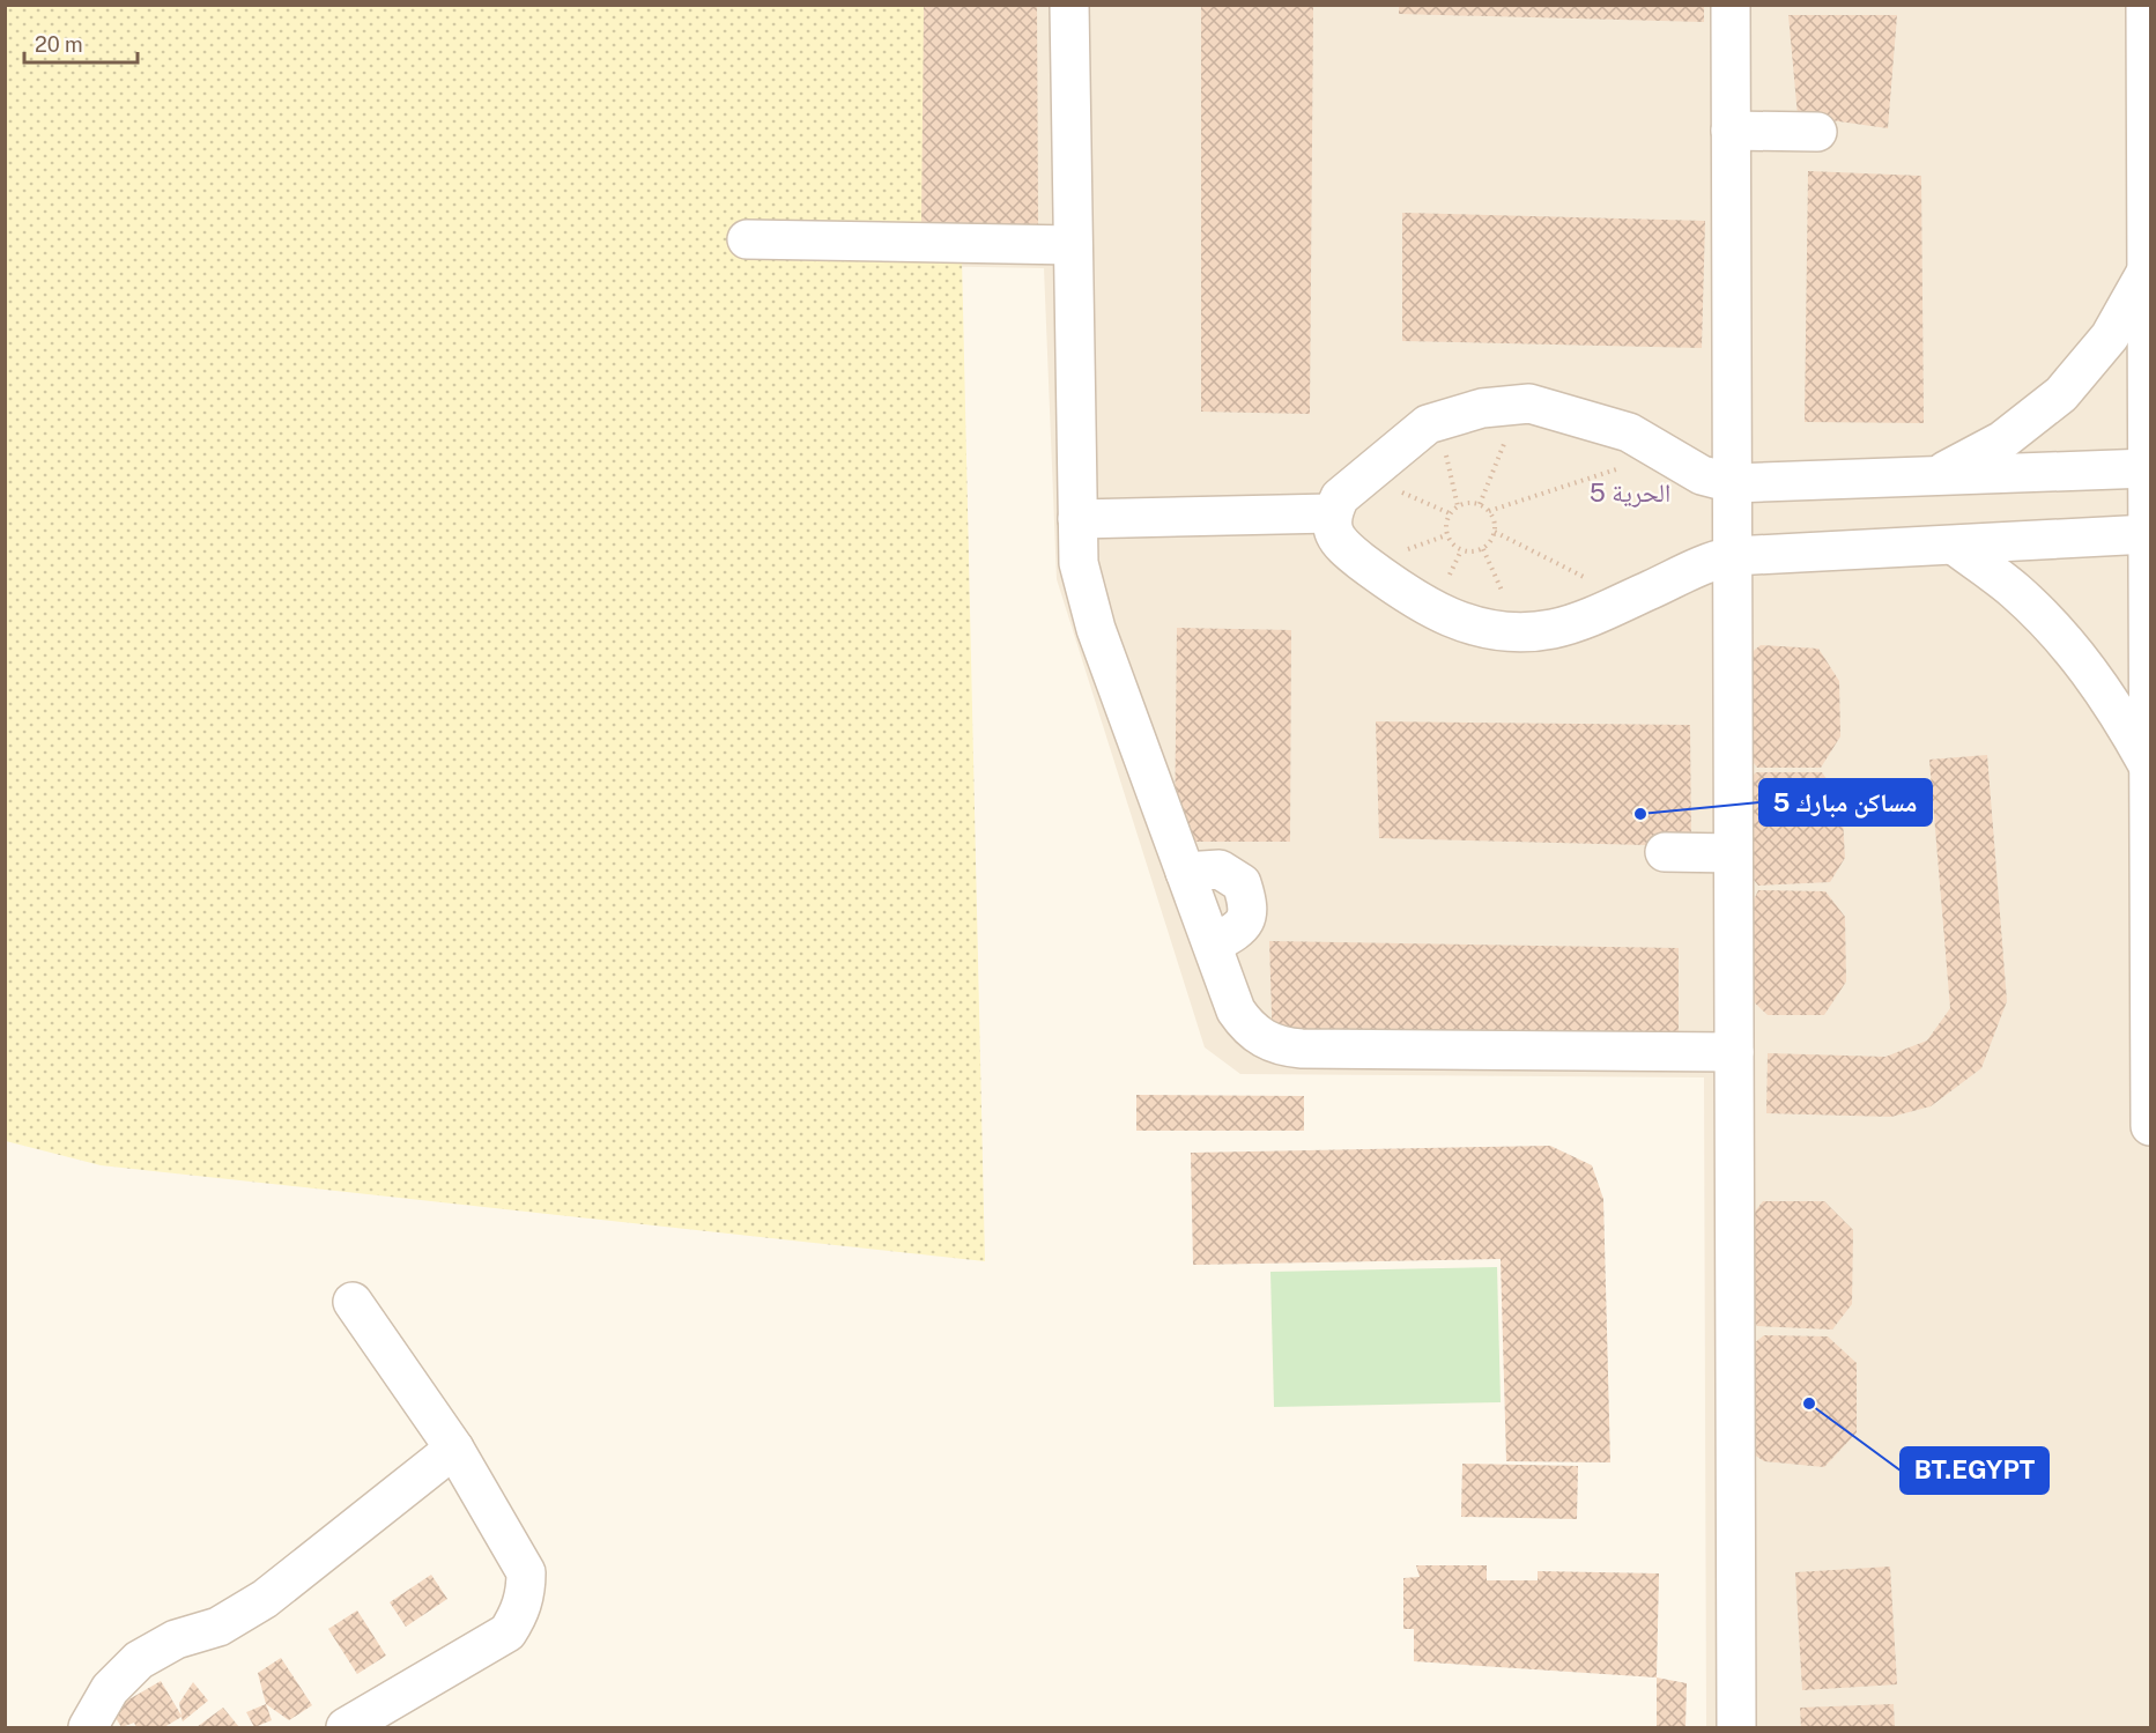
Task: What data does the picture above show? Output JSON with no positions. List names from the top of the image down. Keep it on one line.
{"districts":["الحرية 5"],"places":["مساكن مبارك 5","BT.EGYPT"],"scale_bar":"20 m"}
